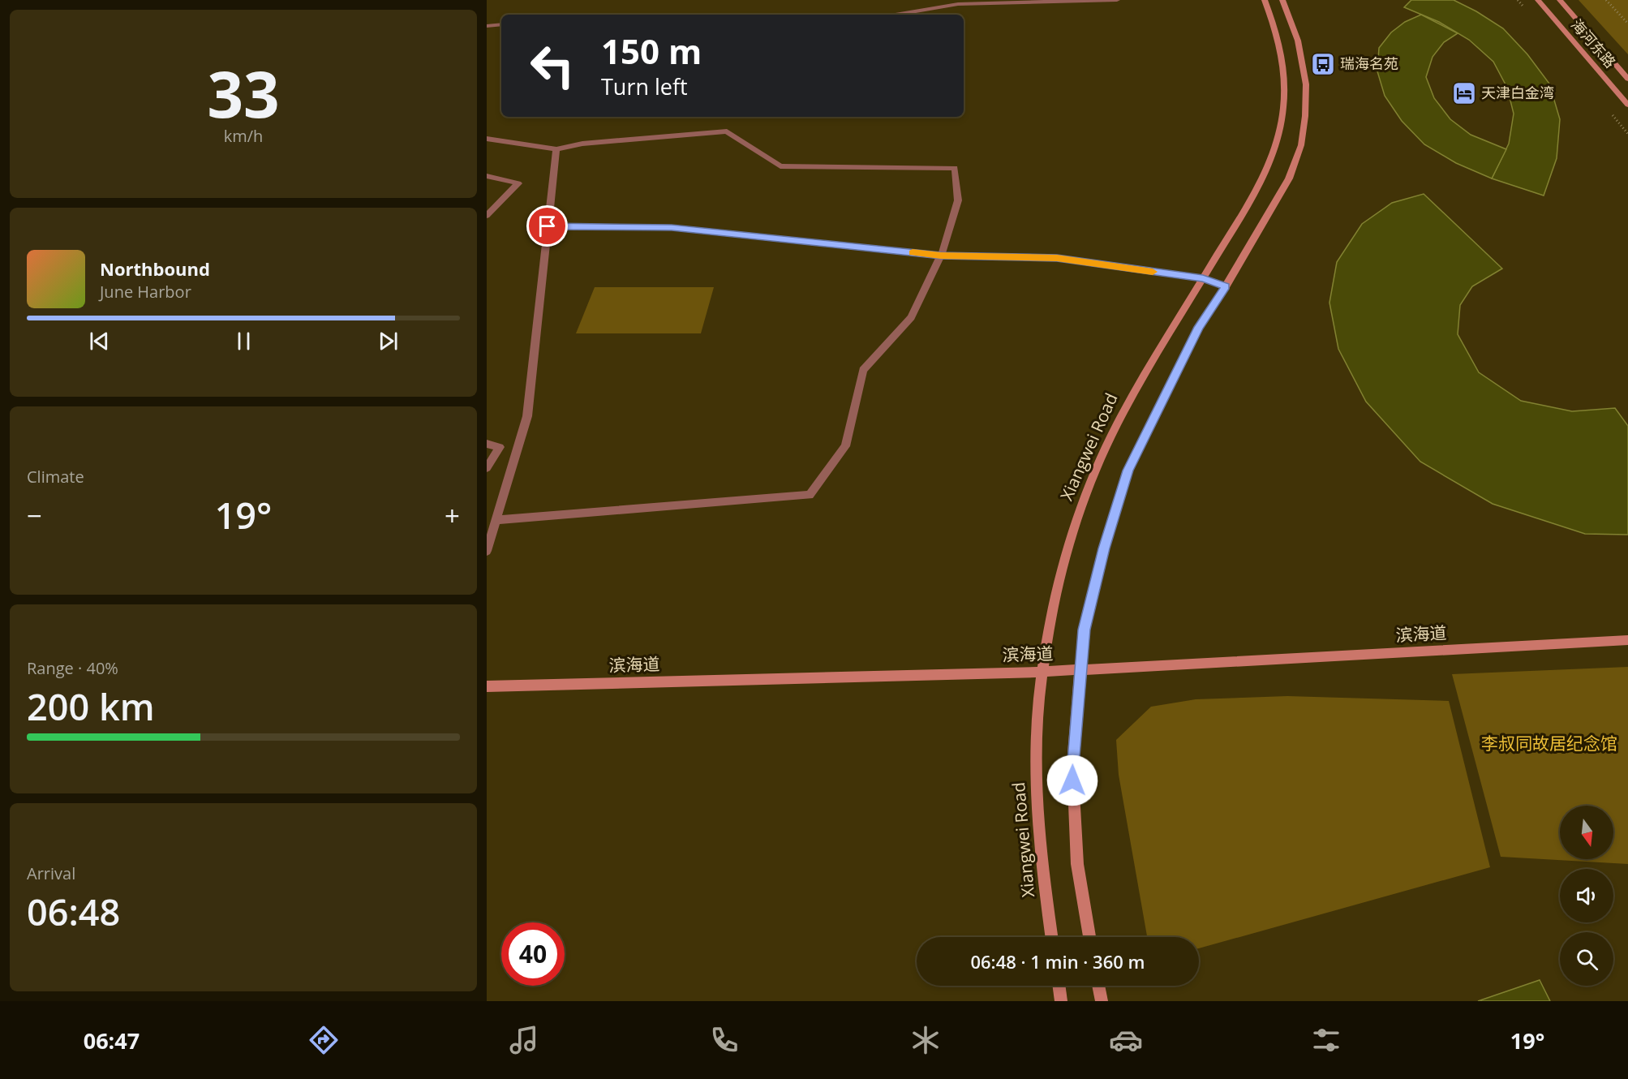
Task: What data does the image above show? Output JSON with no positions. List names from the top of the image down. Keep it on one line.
{"streets":{"street":["海河东路","Xiangwei Road","滨海道"]},"crossings":[["Xiangwei Road","滨海道"]],"parks":["李叔同故居纪念馆"],"places":{"bus stop":["瑞海名苑"],"hotel":["天津白金湾"]},"north":"bottom","page":{"tile":[["33","km/h"],"Climate",["Range · 40%","200 km"],["Arrival","06:48"]],"turn":["150 m","Turn left"],"song":["Northbound","June Harbor"],"heat":["−","19°","+"],"limit":"40","trip":"06:48 · 1 min · 360 m","tabs":["06:47","19°"]}}
